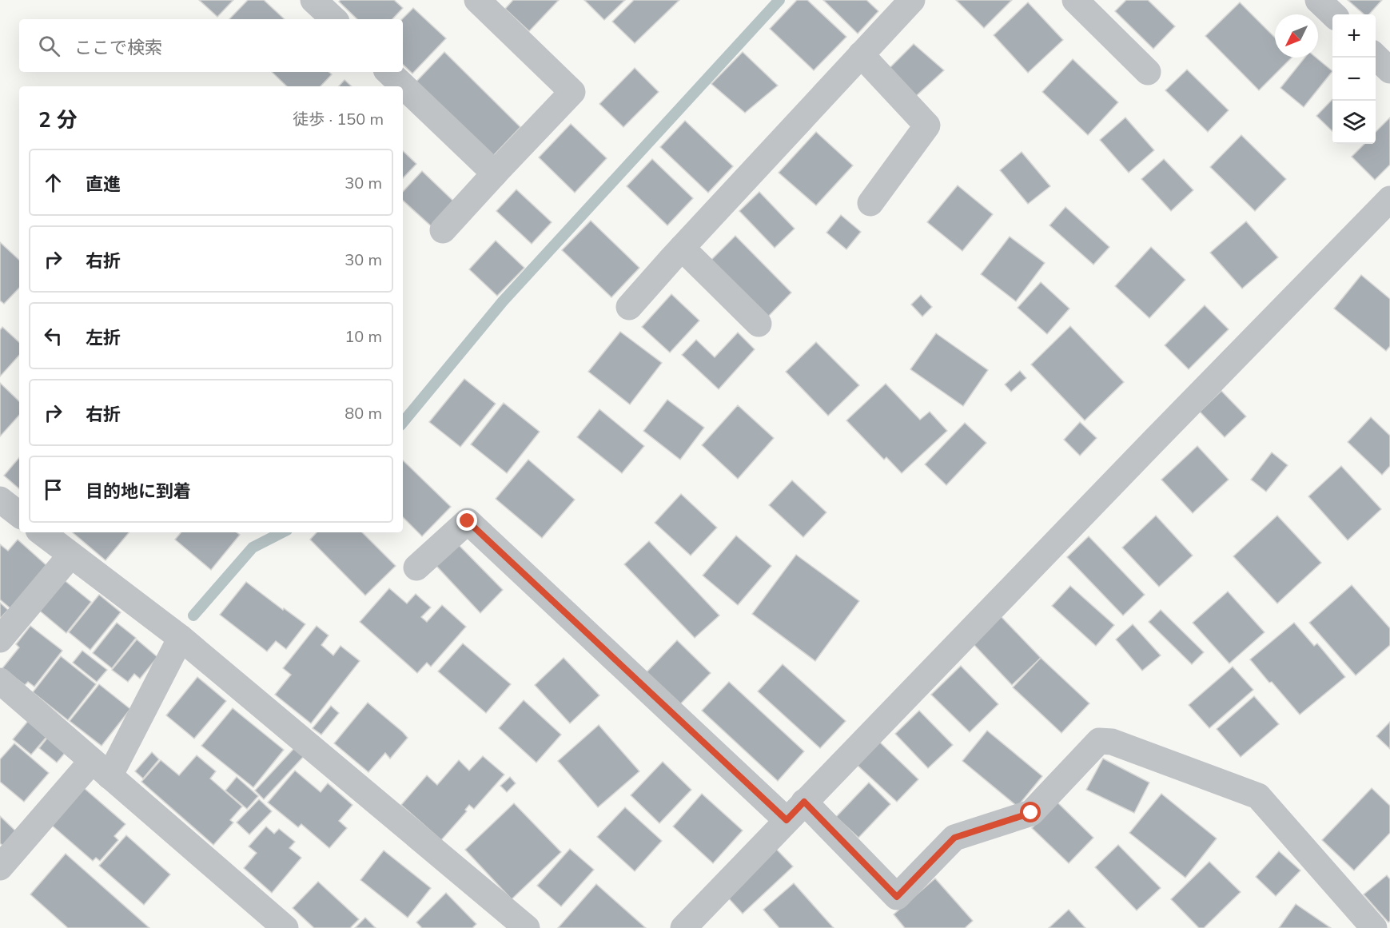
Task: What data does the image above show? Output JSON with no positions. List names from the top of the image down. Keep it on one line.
{"north":"bottom left","page":{"map_buttons":["+","−"],"search":"ここで検索","heading":["2 分","徒歩 · 150 m"],"list":[["直進","30 m"],["右折","30 m"],["左折","10 m"],["右折","80 m"],"目的地に到着"]}}
